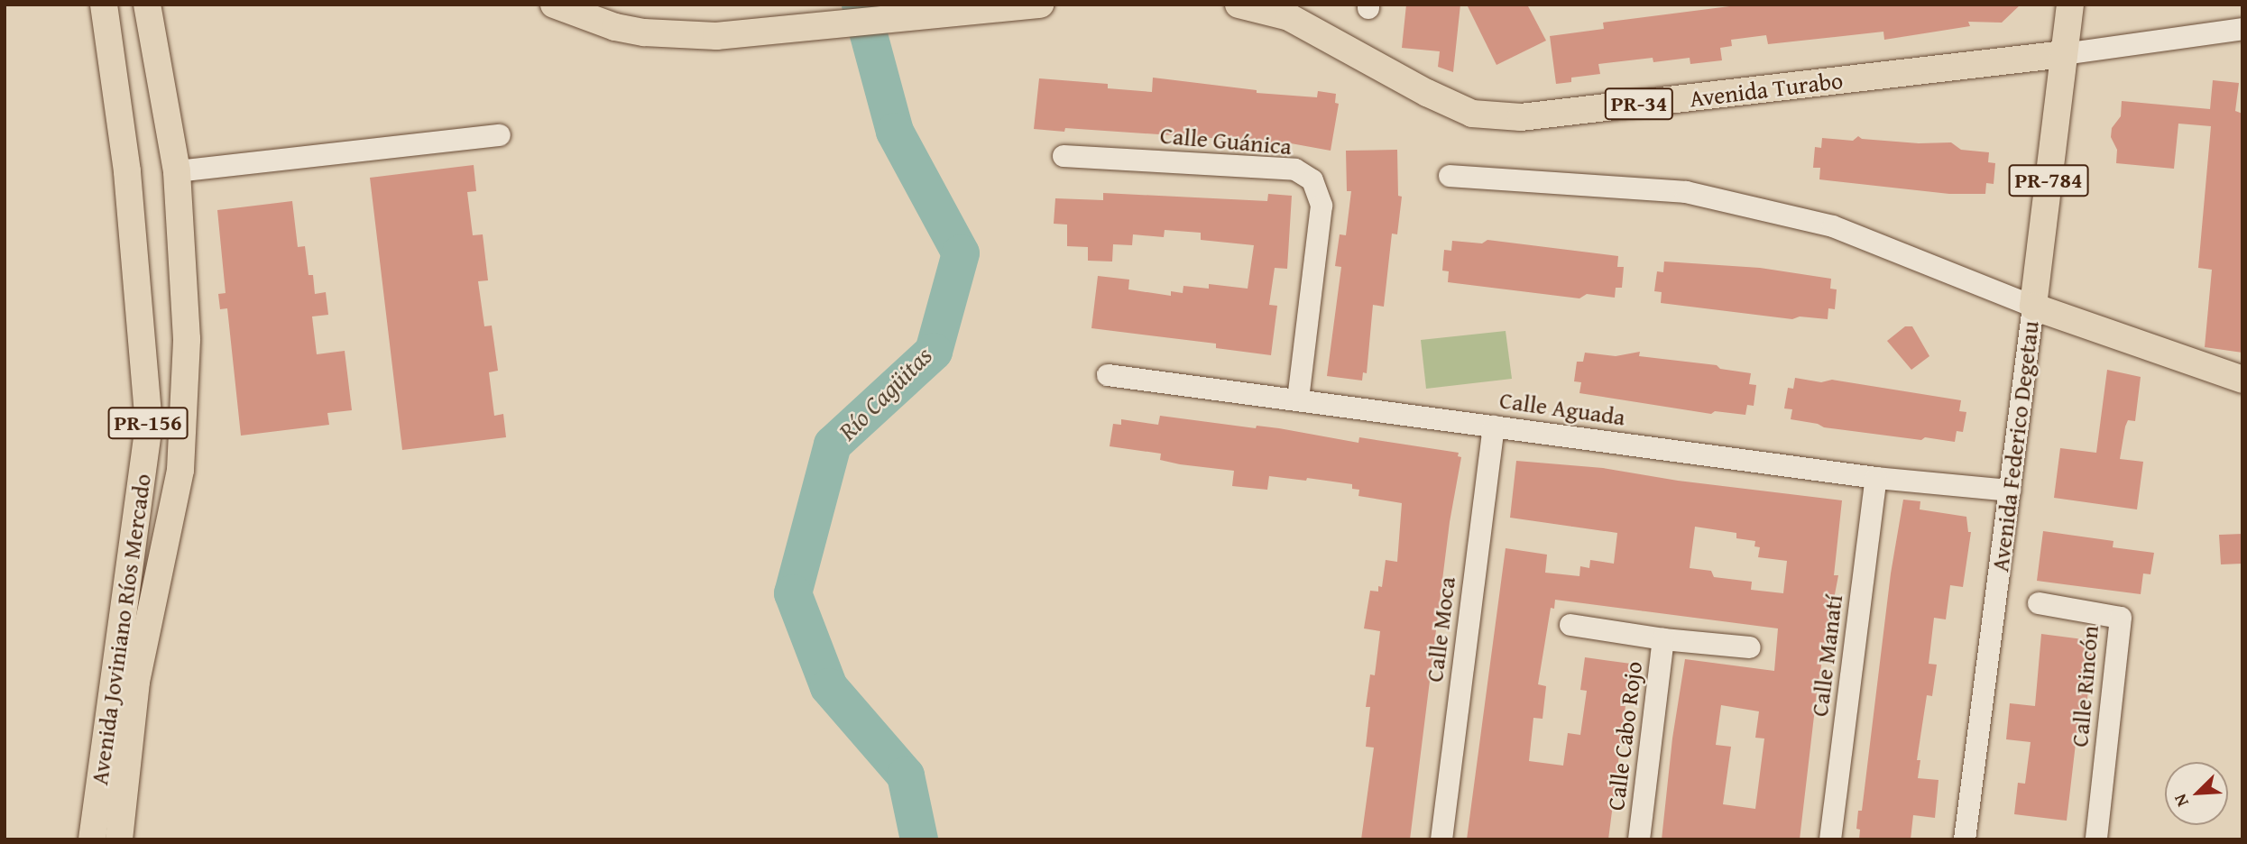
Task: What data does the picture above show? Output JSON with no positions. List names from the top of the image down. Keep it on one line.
{"streets":{"main road":["Avenida Turabo","PR-34","PR-784","PR-156","Avenida Federico Degetau","Avenida Joviniano Ríos Mercado"],"street":["Calle Guánica","Calle Aguada","Calle Moca","Calle Manatí","Calle Rincón","Calle Cabo Rojo"]},"crossings":[["Avenida Turabo","Avenida Federico Degetau"],["Calle Guánica","Calle Aguada"],["Calle Aguada","Avenida Federico Degetau"],["Calle Aguada","Calle Moca"],["Calle Aguada","Calle Manatí"]],"water":["Río Cagüitas"],"north":"bottom left"}
